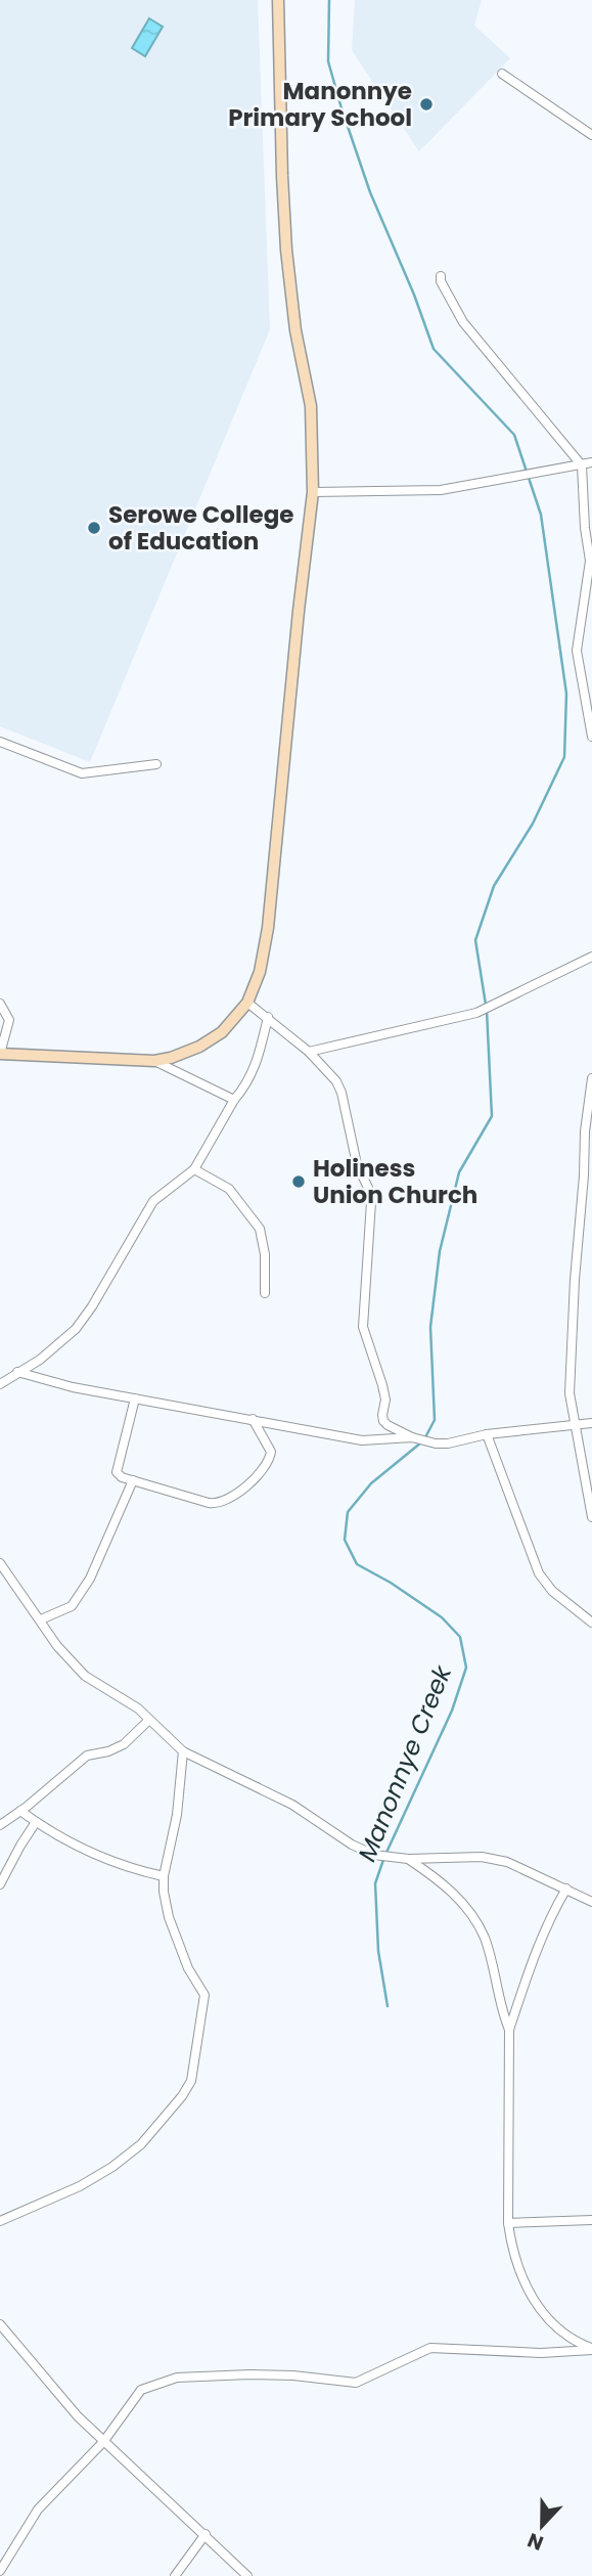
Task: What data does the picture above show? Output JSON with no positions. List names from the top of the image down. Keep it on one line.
{"water":["Manonnye Creek"],"places":["Manonnye Primary School","Serowe College of Education","Holiness Union Church"],"north":"bottom"}
